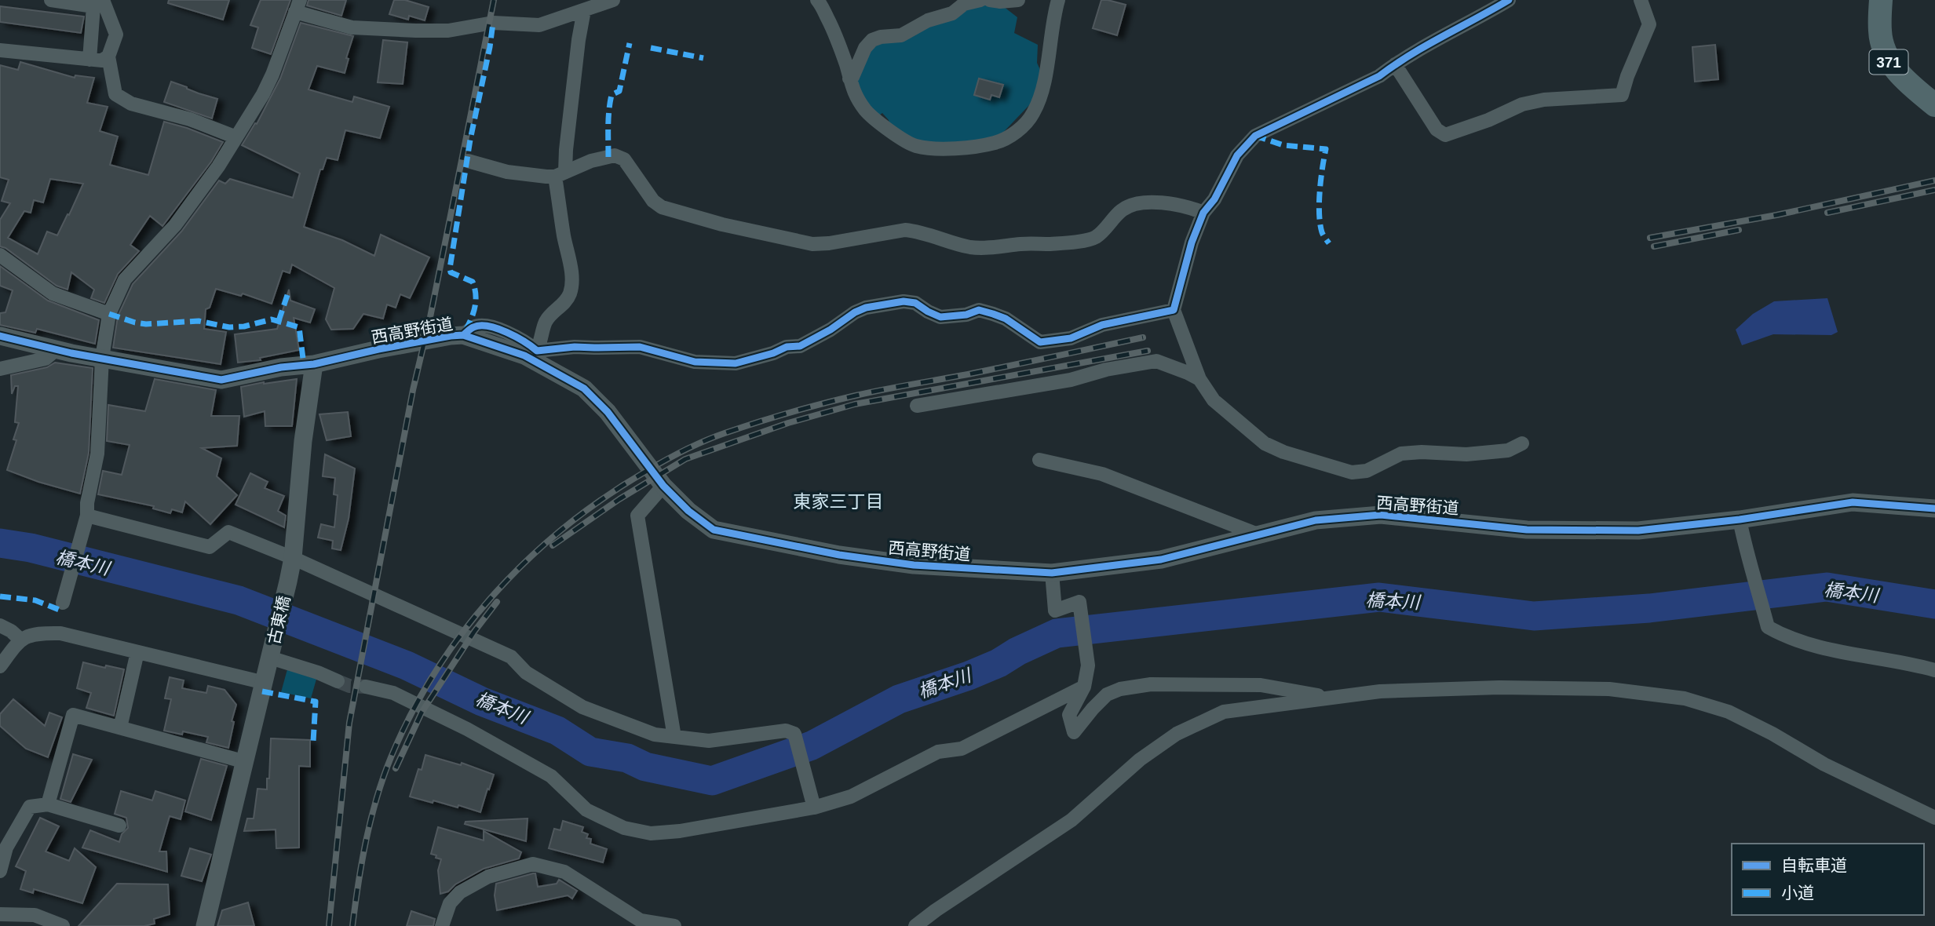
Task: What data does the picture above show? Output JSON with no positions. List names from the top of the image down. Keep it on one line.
{"streets":{"highway":["371"],"street":["西高野街道","古東橋"]},"crossings":[["西高野街道","古東橋"]],"districts":["東家三丁目"],"water":["橋本川"],"legend":["自転車道","小道"]}
